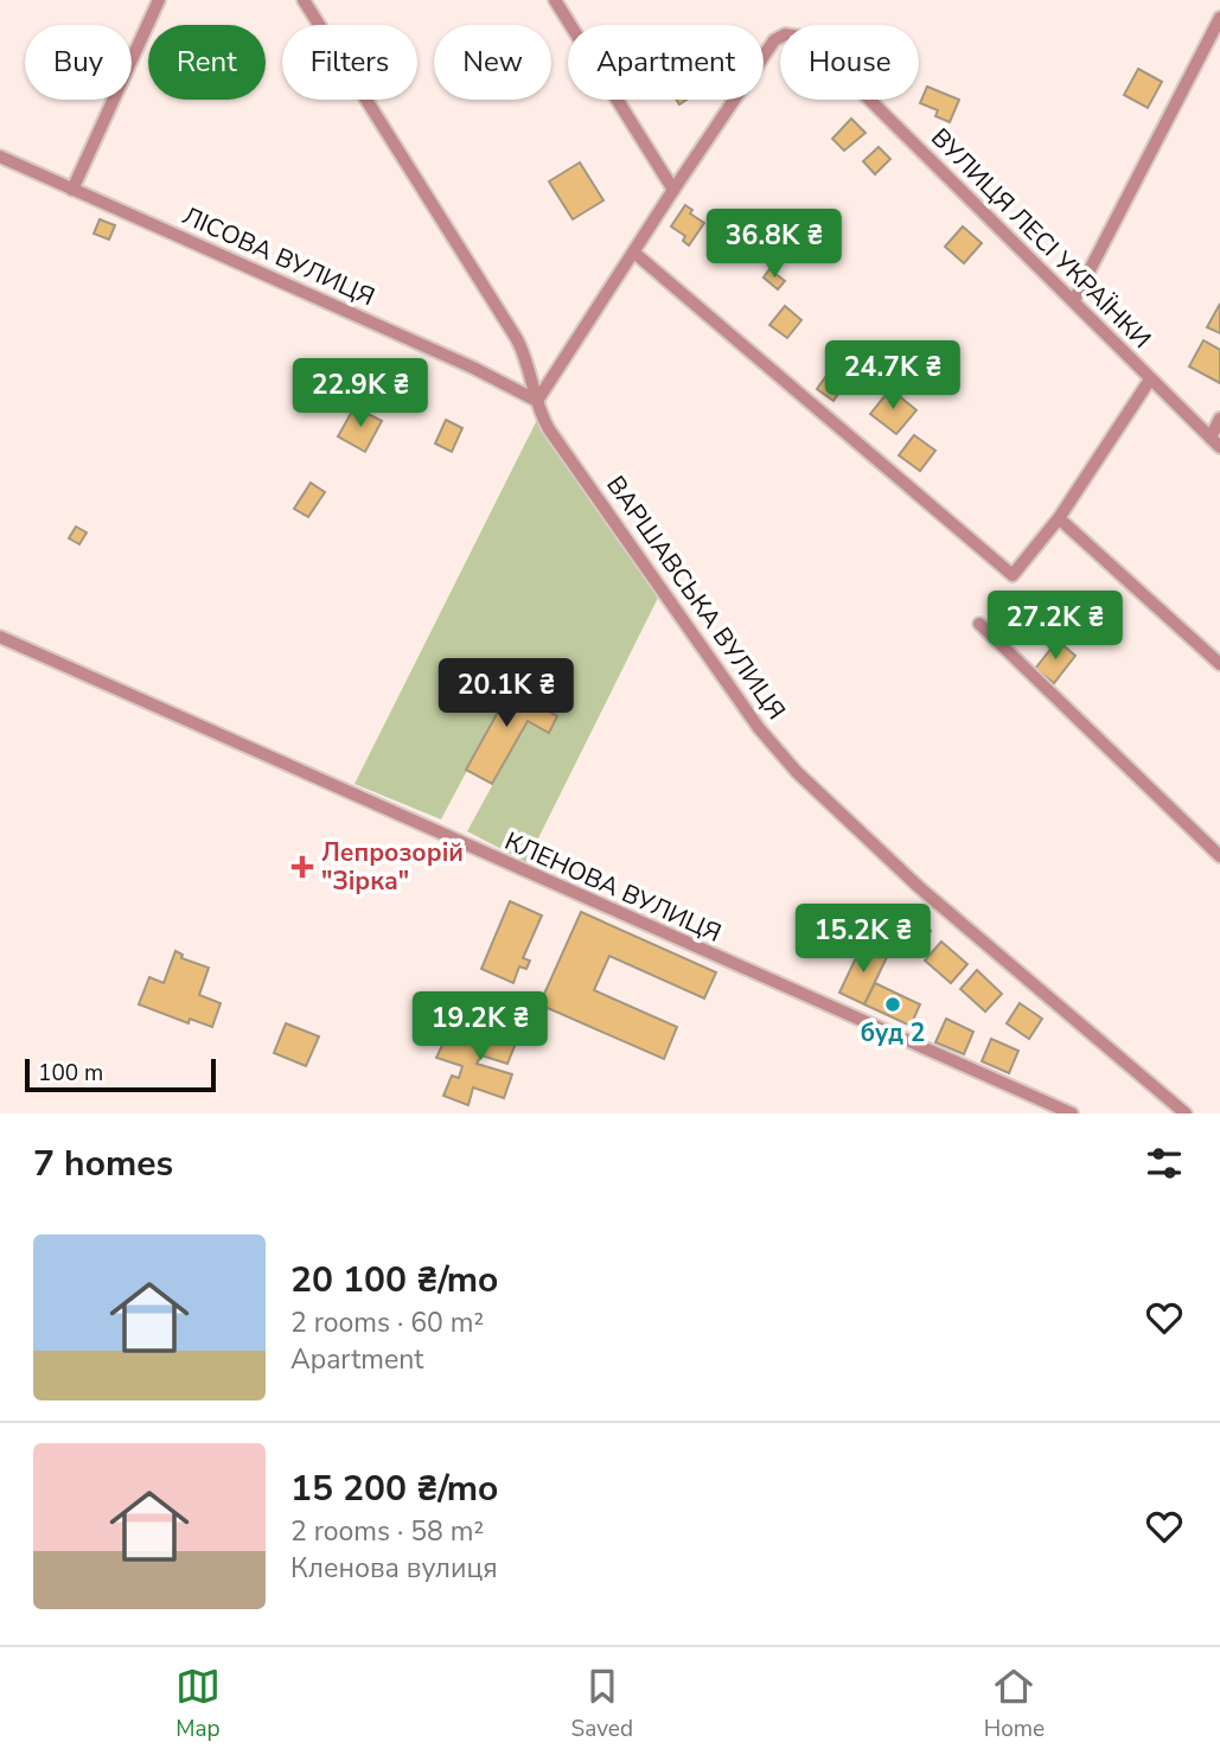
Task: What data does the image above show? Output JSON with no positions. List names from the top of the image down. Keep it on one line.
{"streets":{"street":["ВУЛИЦЯ ЛЕСІ УКРАЇНКИ","ЛІСОВА ВУЛИЦЯ","ВАРШАВСЬКА ВУЛИЦЯ","КЛЕНОВА ВУЛИЦЯ"]},"crossings":[["ЛІСОВА ВУЛИЦЯ","ВАРШАВСЬКА ВУЛИЦЯ"]],"places":{"health":["Лепрозорій \"Зірка\""],"other":["буд 2"]},"scale_bar":"100 m","page":{"chip":["Buy","Rent","Filters","New","Apartment","House"],"price":["36.8K ₴","24.7K ₴","22.9K ₴","27.2K ₴","20.1K ₴","15.2K ₴","19.2K ₴"],"scale":"100 m","heading":"7 homes","list":[{"name":"20 100 ₴/mo","note":"2 rooms · 60 m² · Apartment"},{"name":"15 200 ₴/mo","note":"2 rooms · 58 m² · Кленова вулиця"}],"tabs":["Map","Saved","Home"]}}
